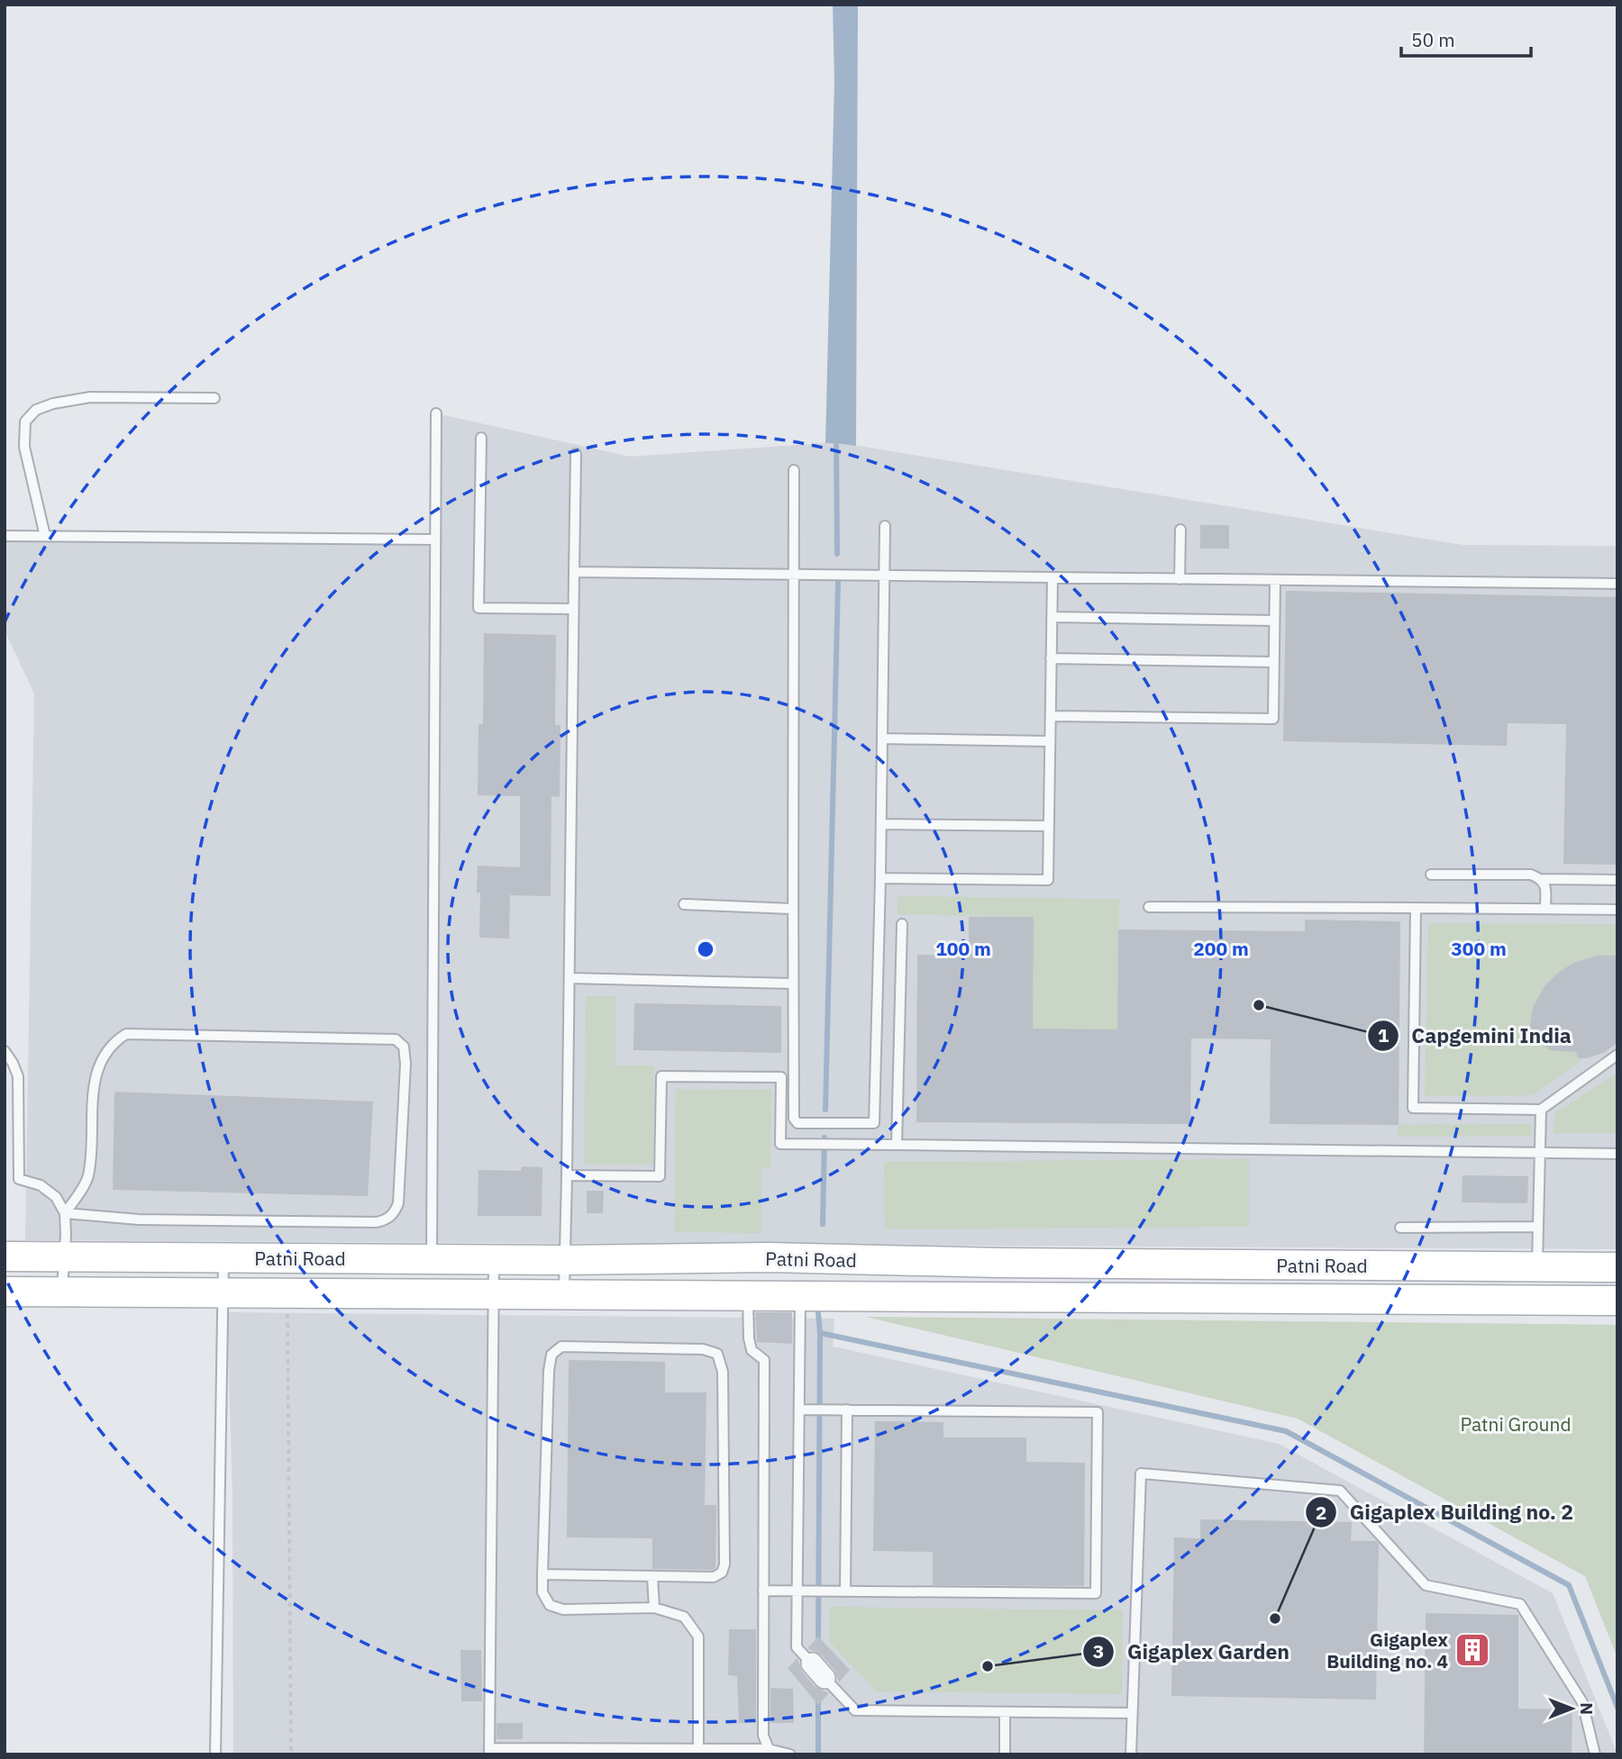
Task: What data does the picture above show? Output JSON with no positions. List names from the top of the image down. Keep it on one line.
{"streets":{"main road":["Patni Road"]},"parks":["Patni Ground"],"places":{"other":["Capgemini India","Gigaplex Building no. 2","Gigaplex Garden"],"building":["Gigaplex Building no. 4"]},"scale_bar":"50 m","north":"right","rings":["100 m","200 m","300 m"]}
